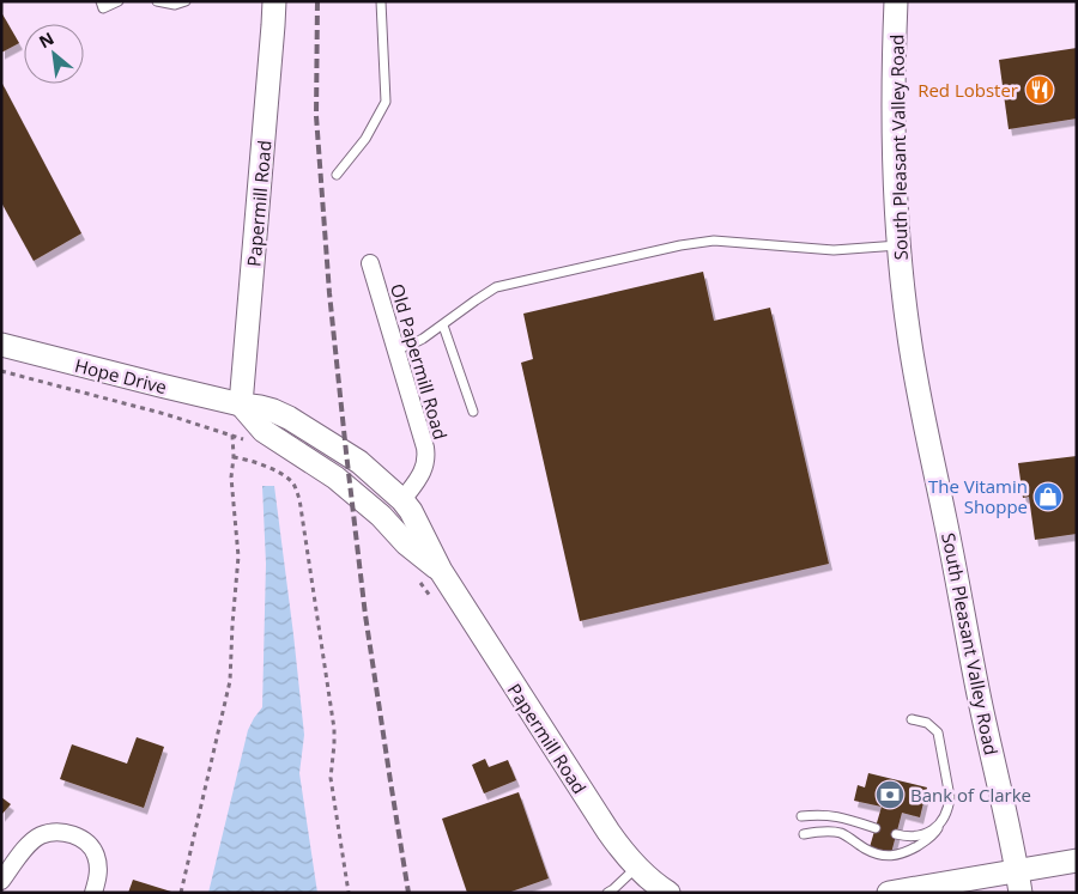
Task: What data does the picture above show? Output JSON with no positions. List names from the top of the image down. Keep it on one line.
{"streets":{"main road":["South Pleasant Valley Road","Papermill Road","Hope Drive"],"street":["Old Papermill Road"]},"crossings":[["Papermill Road","Old Papermill Road"],["Papermill Road","Hope Drive"]],"places":{"restaurant":["Red Lobster"],"shop":["The Vitamin Shoppe"],"bank":["Bank of Clarke"]},"north":"top left"}
